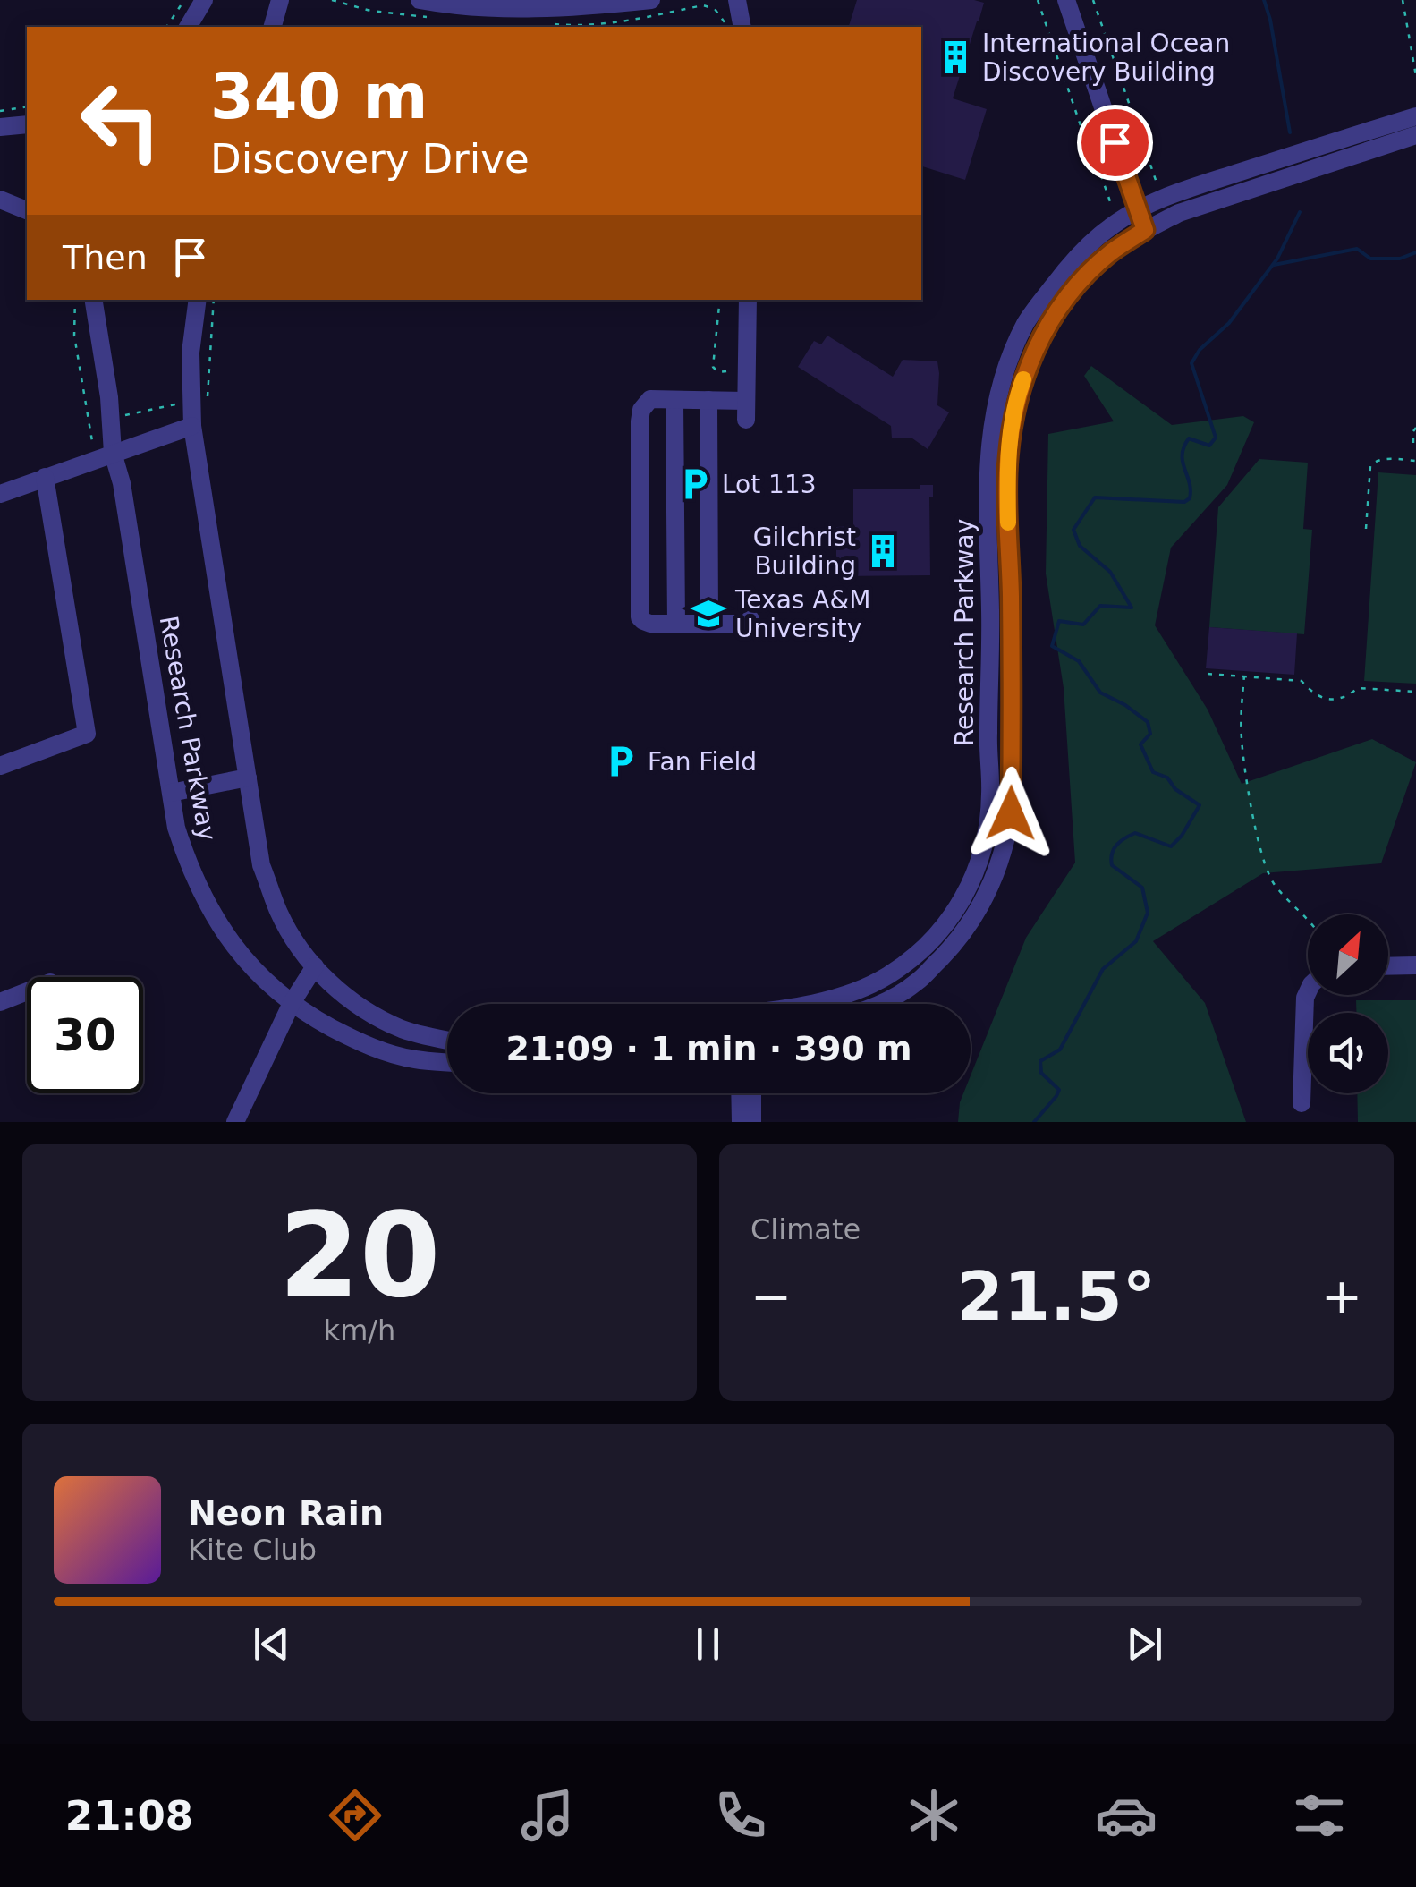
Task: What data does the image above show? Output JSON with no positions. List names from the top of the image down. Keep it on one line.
{"streets":{"street":["Research Parkway"]},"places":{"building":["International Ocean Discovery Building","Gilchrist Building"],"parking":["Lot 113","Fan Field"],"school or university":["Texas A&M University"]},"north":"top right","page":{"turn":["340 m","Discovery Drive"],"then":"Then","limit":"30","trip":"21:09 · 1 min · 390 m","tile":[["20","km/h"],"Climate"],"heat":["−","21.5°","+"],"song":["Neon Rain","Kite Club"],"tabs":"21:08"}}
